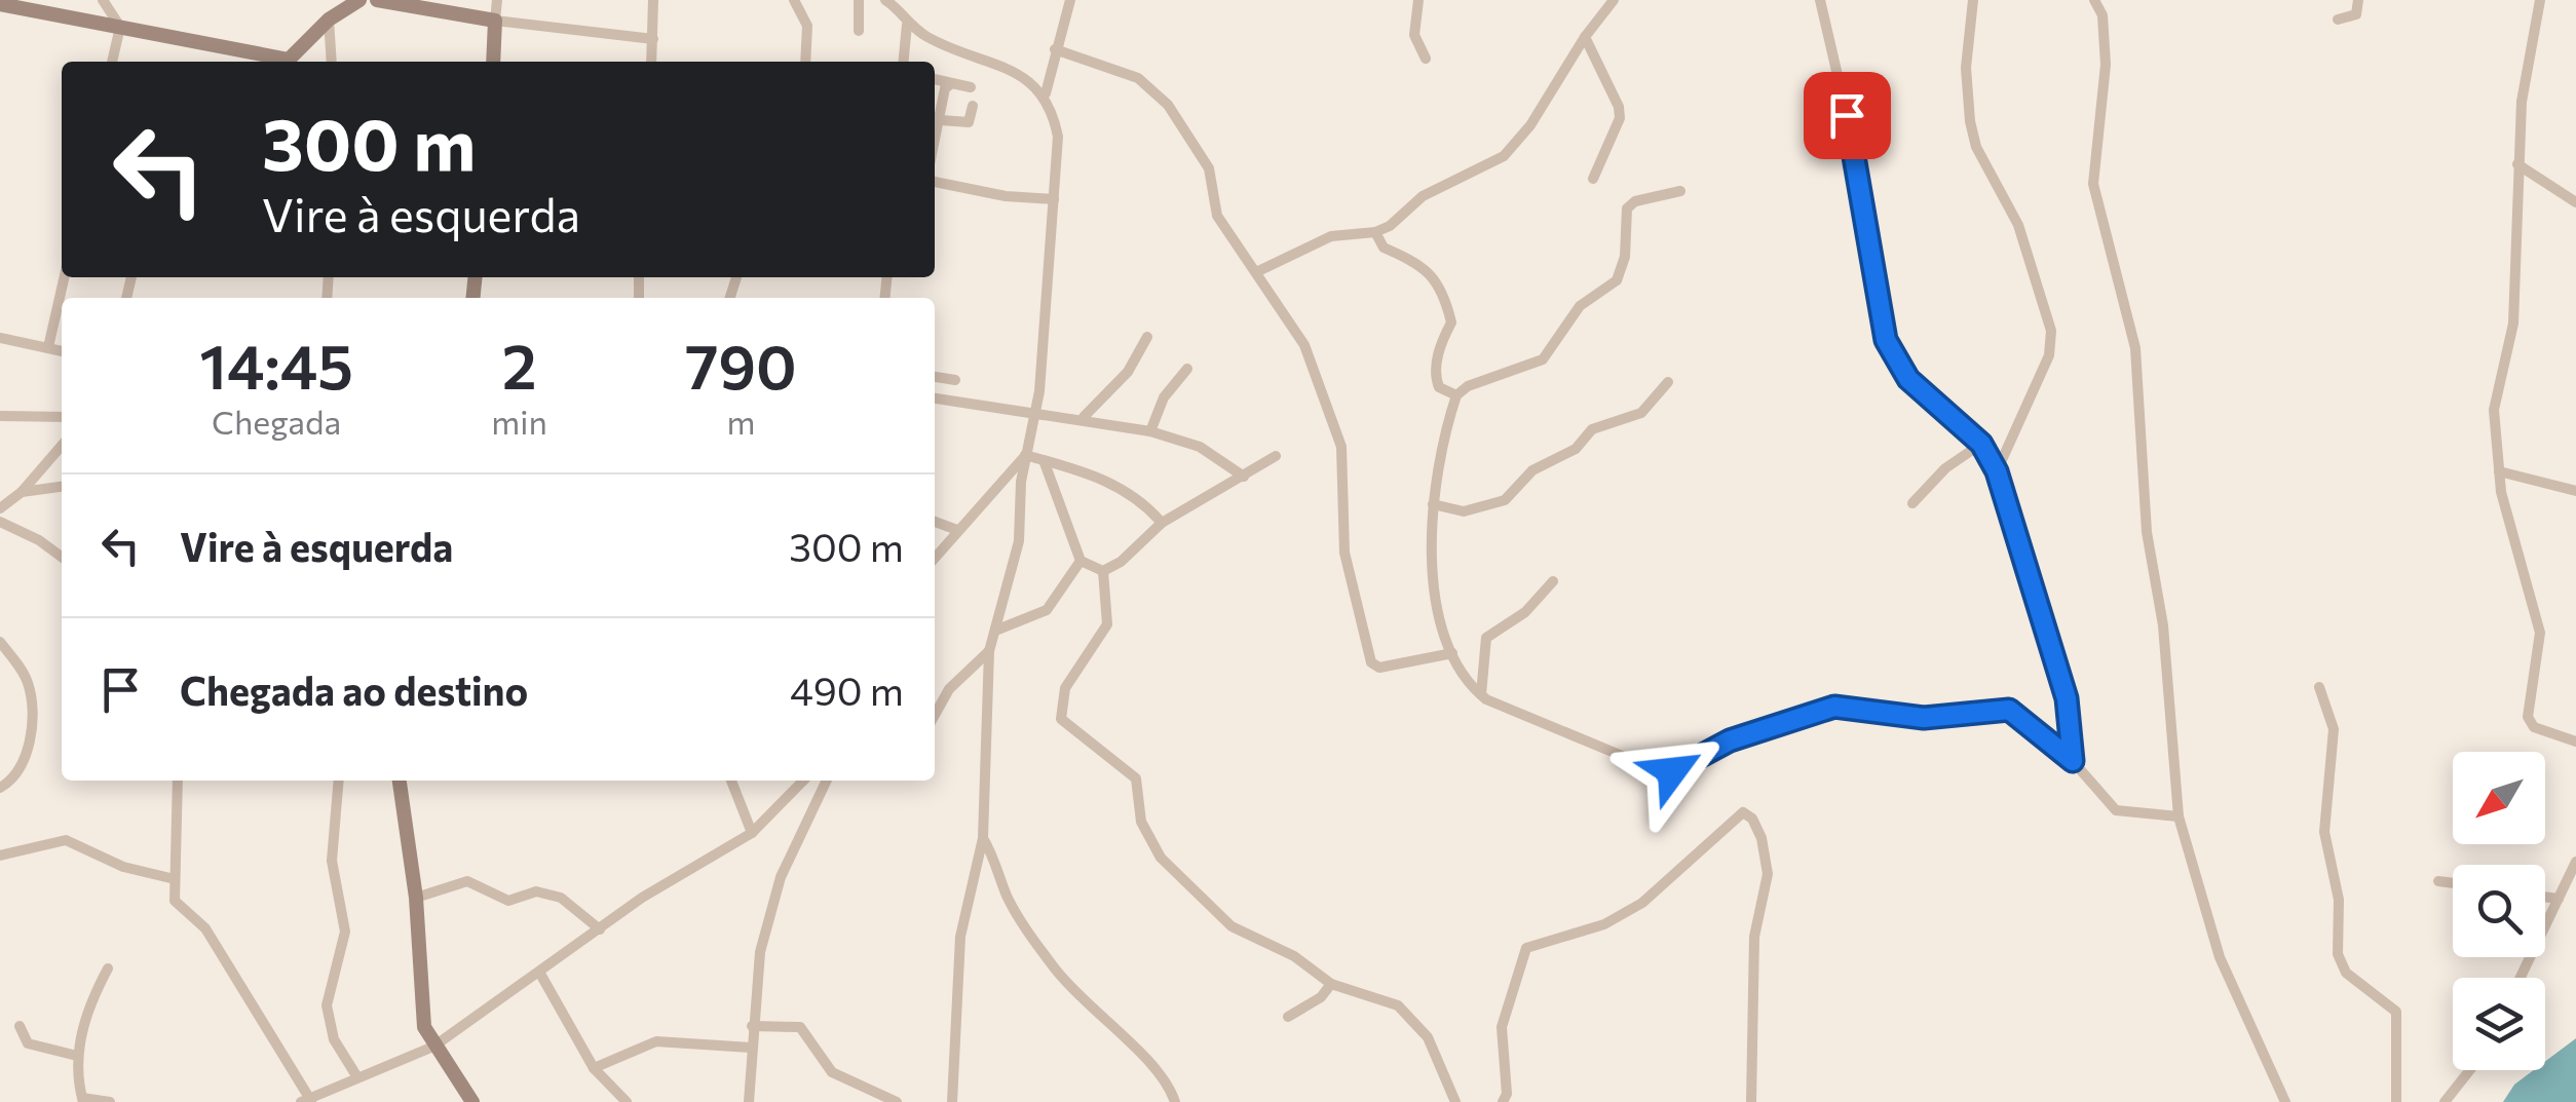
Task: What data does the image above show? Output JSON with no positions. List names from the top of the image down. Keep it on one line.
{"north":"bottom left","page":{"turn":["300 m","Vire à esquerda"],"eta":["14:45","Chegada","2","min","790","m"],"list":[{"name":"Vire à esquerda","value":"300 m"},{"name":"Chegada ao destino","value":"490 m"}]}}
